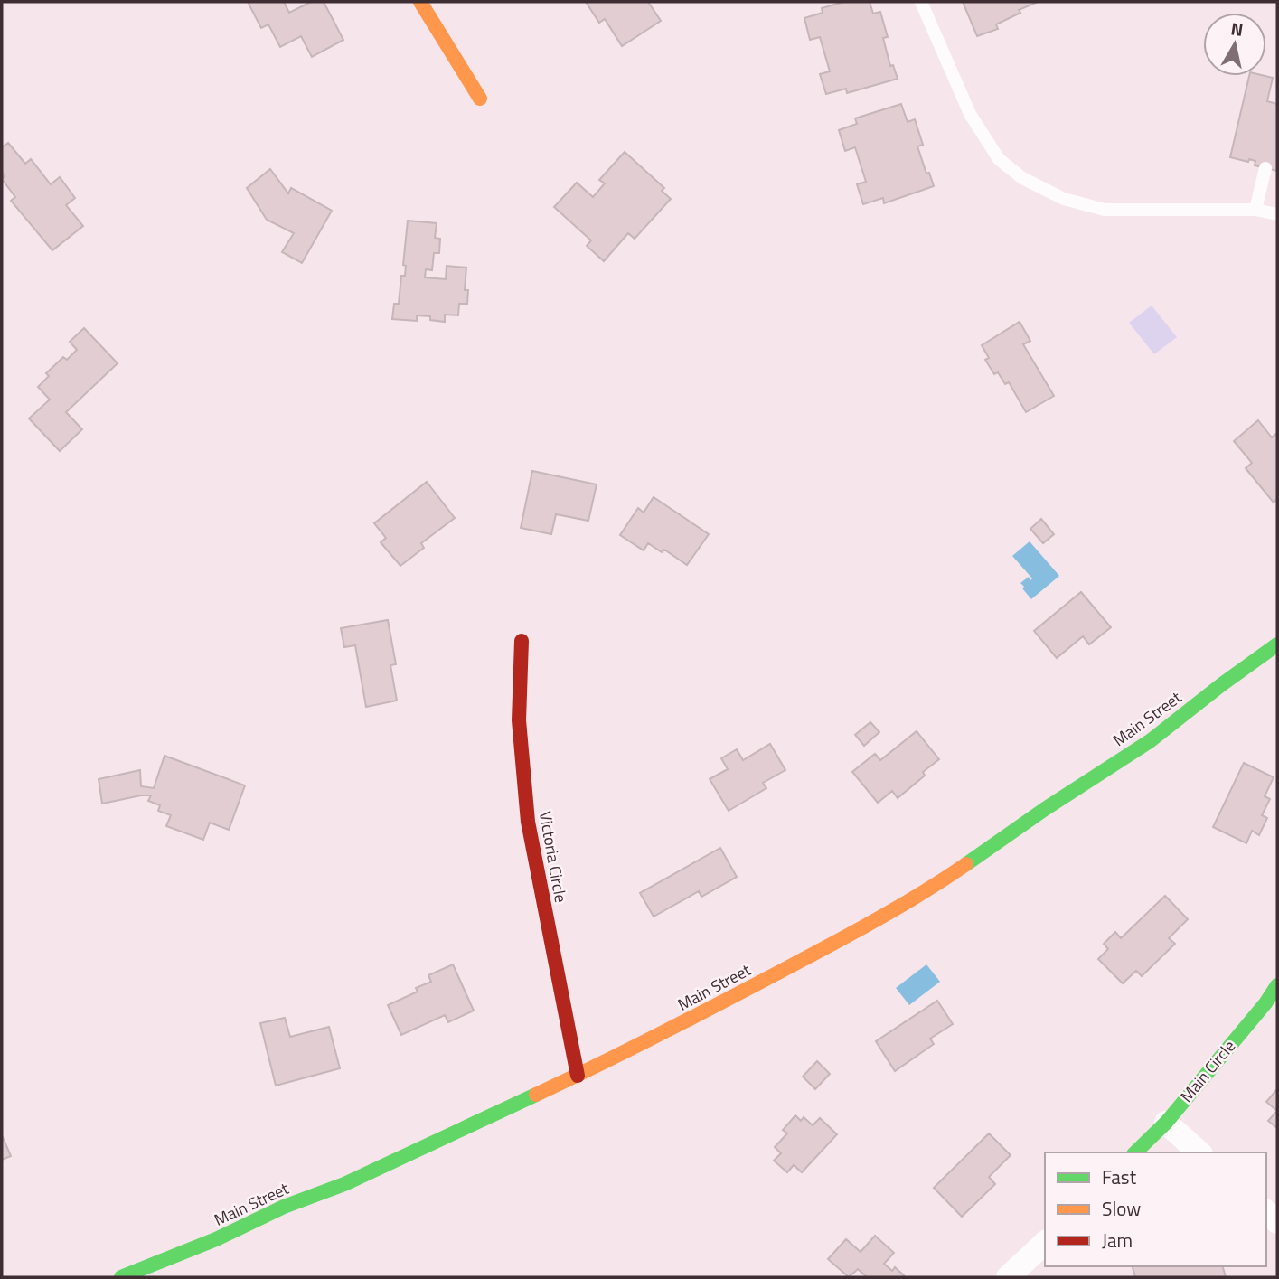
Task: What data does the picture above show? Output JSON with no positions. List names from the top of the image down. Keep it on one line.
{"streets":{"main road":["Main Street","Victoria Circle","Main Circle"]},"crossings":[["Main Street","Victoria Circle"]],"legend":["Fast","Slow","Jam"],"north":"top"}
